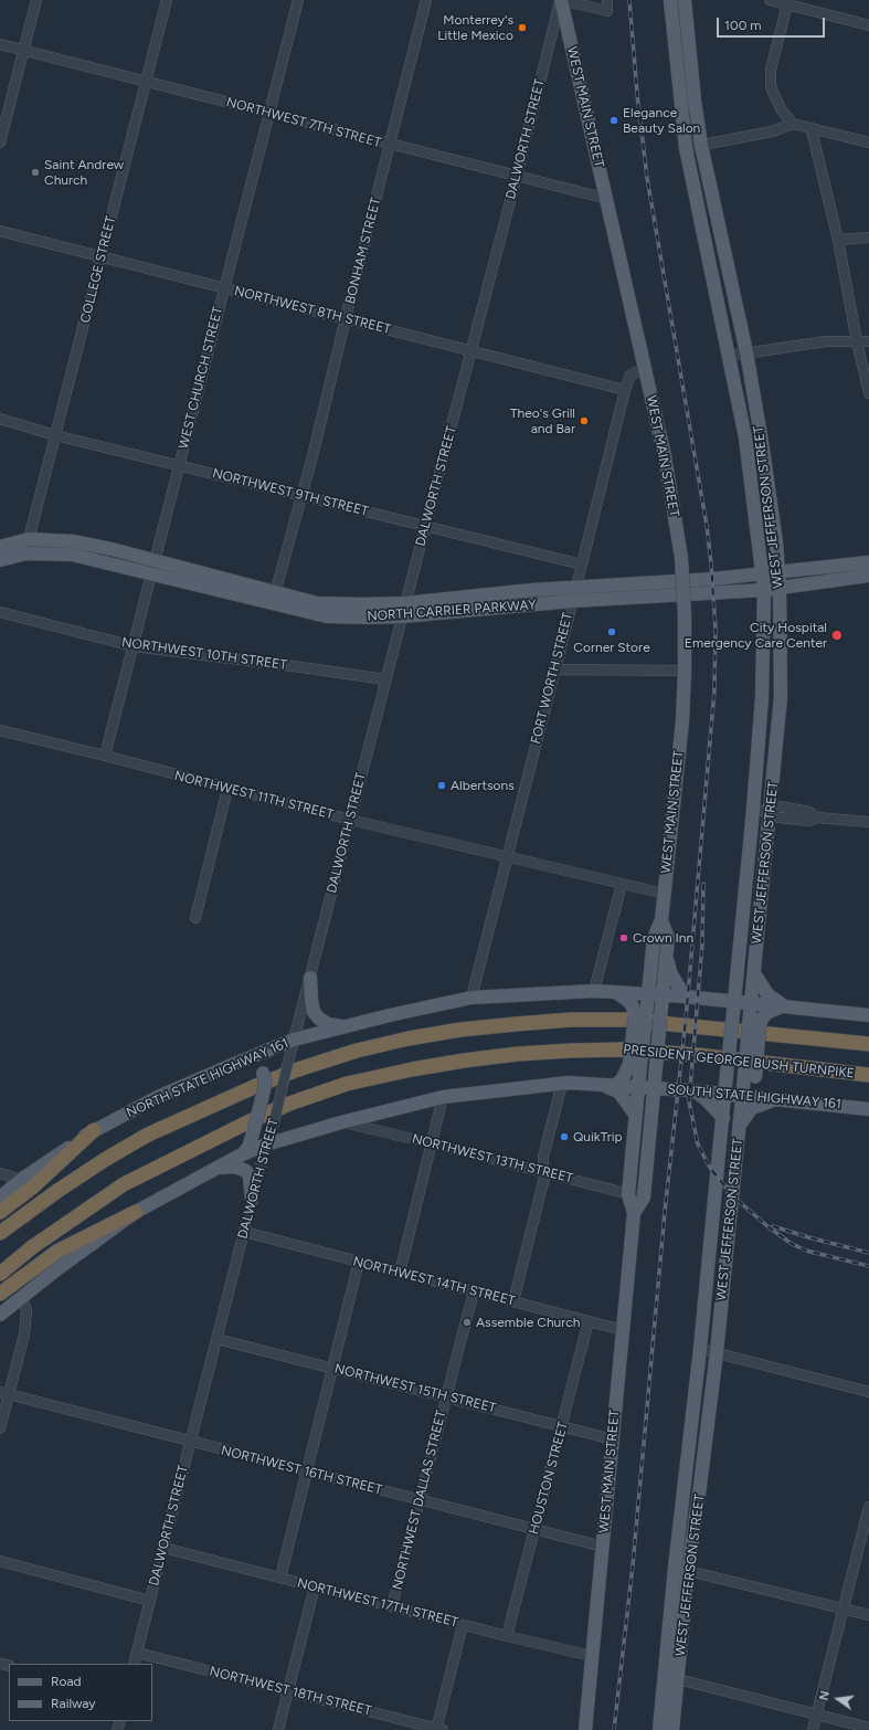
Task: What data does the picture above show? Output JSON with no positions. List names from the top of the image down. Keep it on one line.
{"streets":{"highway":["PRESIDENT GEORGE BUSH TURNPIKE"],"main road":["WEST MAIN STREET","WEST JEFFERSON STREET","NORTH CARRIER PARKWAY","NORTH STATE HIGHWAY 161","SOUTH STATE HIGHWAY 161"],"street":["NORTHWEST 7TH STREET","DALWORTH STREET","BONHAM STREET","COLLEGE STREET","NORTHWEST 8TH STREET","WEST CHURCH STREET","NORTHWEST 9TH STREET","NORTHWEST 10TH STREET","FORT WORTH STREET","NORTHWEST 11TH STREET","NORTHWEST 13TH STREET","NORTHWEST 14TH STREET","NORTHWEST 15TH STREET","NORTHWEST 16TH STREET","HOUSTON STREET","NORTHWEST DALLAS STREET","NORTHWEST 17TH STREET","NORTHWEST 18TH STREET"]},"crossings":[["WEST MAIN STREET","NORTHWEST 7TH STREET"],["WEST MAIN STREET","DALWORTH STREET"],["WEST MAIN STREET","FORT WORTH STREET"],["WEST MAIN STREET","NORTHWEST 11TH STREET"],["WEST MAIN STREET","NORTH STATE HIGHWAY 161"],["WEST MAIN STREET","SOUTH STATE HIGHWAY 161"],["WEST MAIN STREET","NORTHWEST 13TH STREET"],["WEST MAIN STREET","NORTHWEST 14TH STREET"],["WEST MAIN STREET","NORTHWEST 15TH STREET"],["WEST MAIN STREET","NORTHWEST 16TH STREET"],["WEST MAIN STREET","NORTHWEST 17TH STREET"],["NORTHWEST 7TH STREET","DALWORTH STREET"],["NORTHWEST 7TH STREET","BONHAM STREET"],["NORTHWEST 7TH STREET","COLLEGE STREET"],["NORTHWEST 7TH STREET","WEST CHURCH STREET"],["DALWORTH STREET","NORTHWEST 8TH STREET"],["DALWORTH STREET","NORTHWEST 9TH STREET"],["DALWORTH STREET","NORTH CARRIER PARKWAY"],["DALWORTH STREET","NORTHWEST 10TH STREET"],["DALWORTH STREET","NORTHWEST 11TH STREET"],["DALWORTH STREET","NORTH STATE HIGHWAY 161"],["DALWORTH STREET","NORTHWEST 14TH STREET"],["DALWORTH STREET","NORTHWEST 15TH STREET"],["DALWORTH STREET","NORTHWEST 16TH STREET"],["DALWORTH STREET","NORTHWEST 17TH STREET"],["DALWORTH STREET","NORTHWEST 18TH STREET"],["BONHAM STREET","NORTHWEST 8TH STREET"],["BONHAM STREET","NORTHWEST 9TH STREET"],["BONHAM STREET","NORTH CARRIER PARKWAY"],["COLLEGE STREET","NORTHWEST 8TH STREET"],["COLLEGE STREET","NORTHWEST 9TH STREET"],["COLLEGE STREET","NORTH CARRIER PARKWAY"],["NORTHWEST 8TH STREET","WEST CHURCH STREET"],["NORTHWEST 8TH STREET","FORT WORTH STREET"],["WEST CHURCH STREET","NORTHWEST 9TH STREET"],["WEST CHURCH STREET","NORTH CARRIER PARKWAY"],["WEST CHURCH STREET","NORTHWEST 10TH STREET"],["WEST CHURCH STREET","NORTHWEST 11TH STREET"],["NORTHWEST 9TH STREET","FORT WORTH STREET"],["WEST JEFFERSON STREET","NORTH CARRIER PARKWAY"],["WEST JEFFERSON STREET","SOUTH STATE HIGHWAY 161"],["NORTH CARRIER PARKWAY","FORT WORTH STREET"],["FORT WORTH STREET","NORTHWEST 11TH STREET"],["FORT WORTH STREET","NORTH STATE HIGHWAY 161"],["NORTHWEST 14TH STREET","HOUSTON STREET"],["NORTHWEST 14TH STREET","NORTHWEST DALLAS STREET"],["NORTHWEST 15TH STREET","HOUSTON STREET"],["NORTHWEST 15TH STREET","NORTHWEST DALLAS STREET"],["NORTHWEST 16TH STREET","HOUSTON STREET"],["NORTHWEST 16TH STREET","NORTHWEST DALLAS STREET"],["HOUSTON STREET","NORTHWEST 17TH STREET"],["NORTHWEST DALLAS STREET","NORTHWEST 17TH STREET"]],"places":["Monterrey's Little Mexico","Elegance Beauty Salon","Saint Andrew Church","Theo's Grill and Bar","Corner Store","City Hospital Emergency Care Center","Albertsons","Crown Inn","QuikTrip","Assemble Church"],"legend":["Road","Railway"],"scale_bar":"100 m","north":"left"}
